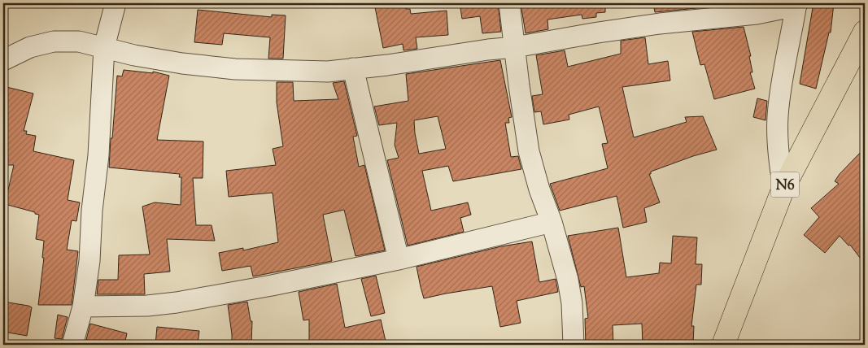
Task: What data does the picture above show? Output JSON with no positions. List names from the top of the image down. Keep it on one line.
{"streets":{"highway":["N6"]}}
